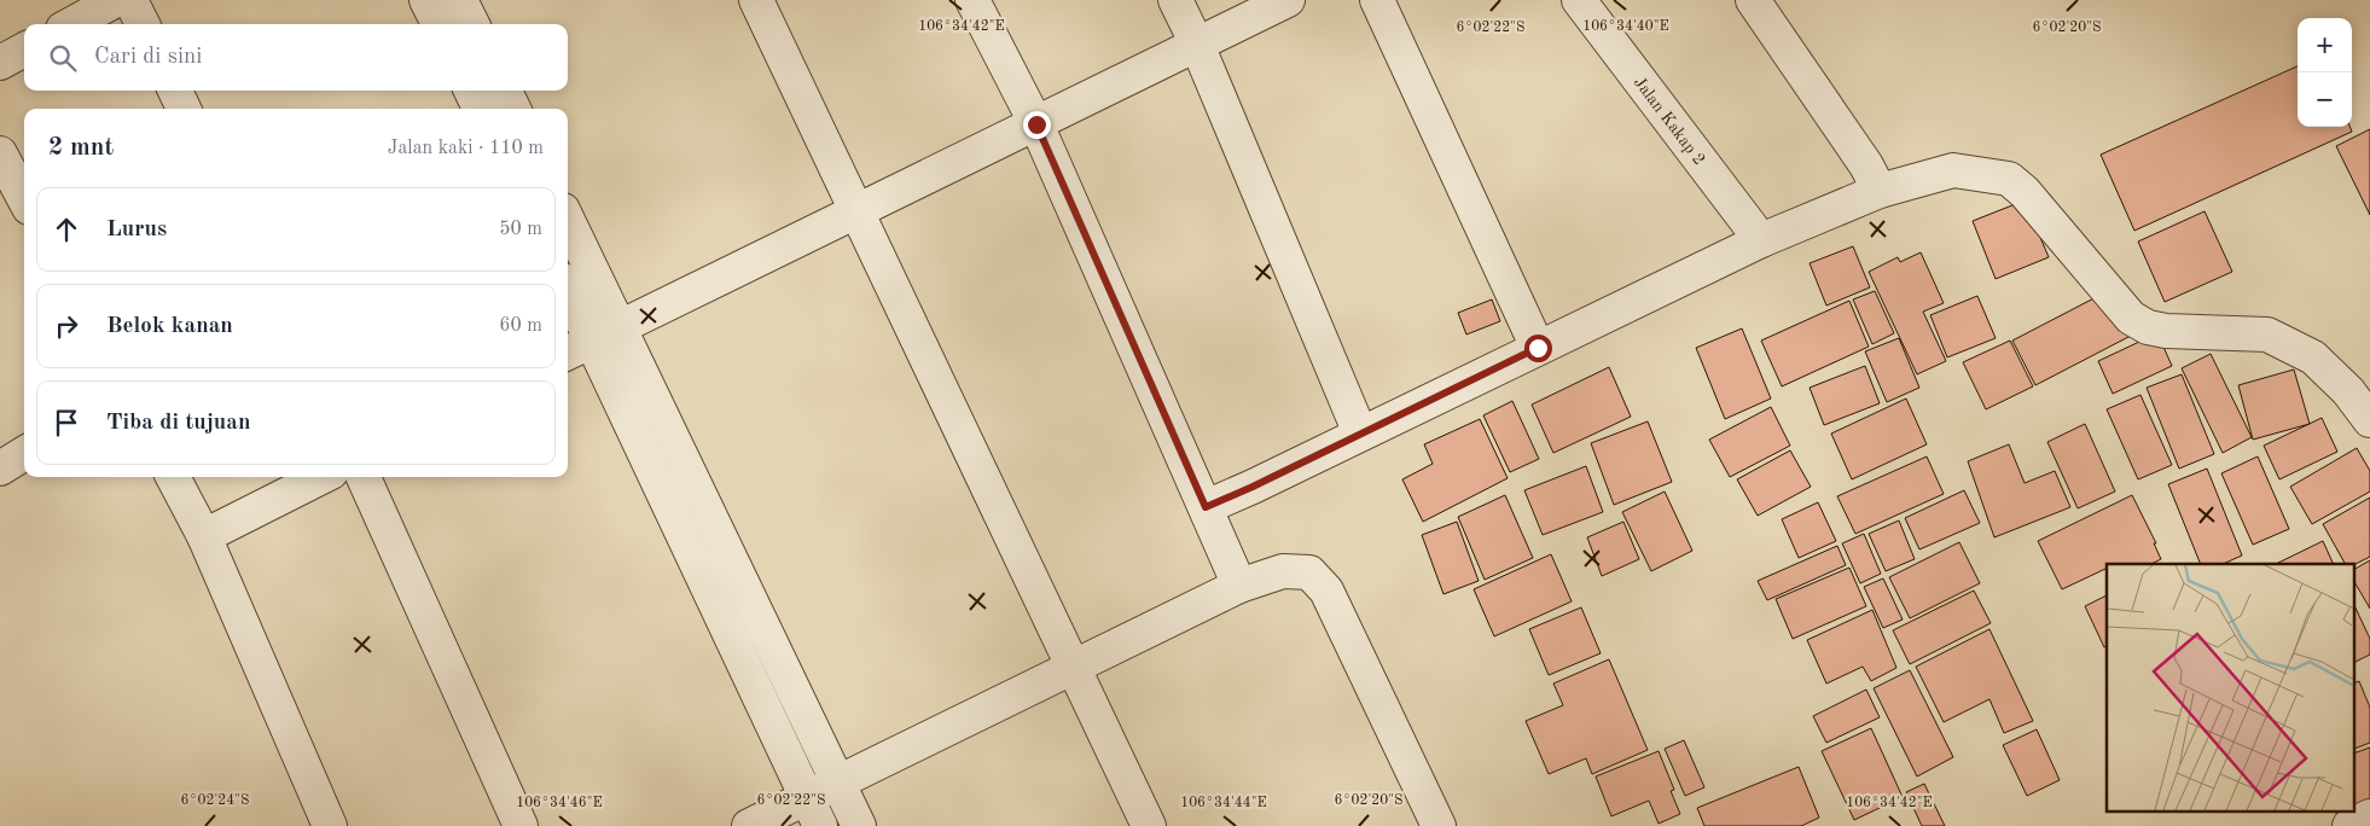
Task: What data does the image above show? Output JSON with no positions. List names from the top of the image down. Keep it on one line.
{"streets":{"street":["Jalan Kakap 2"]},"page":{"map_buttons":["+","−"],"search":"Cari di sini","heading":["2 mnt","Jalan kaki · 110 m"],"list":[["Lurus","50 m"],["Belok kanan","60 m"],"Tiba di tujuan"]},"coordinates":["106°34'42\"E","106°34'40\"E","6°02'22\"S","6°02'20\"S","6°02'24\"S","106°34'46\"E","106°34'44\"E"]}
